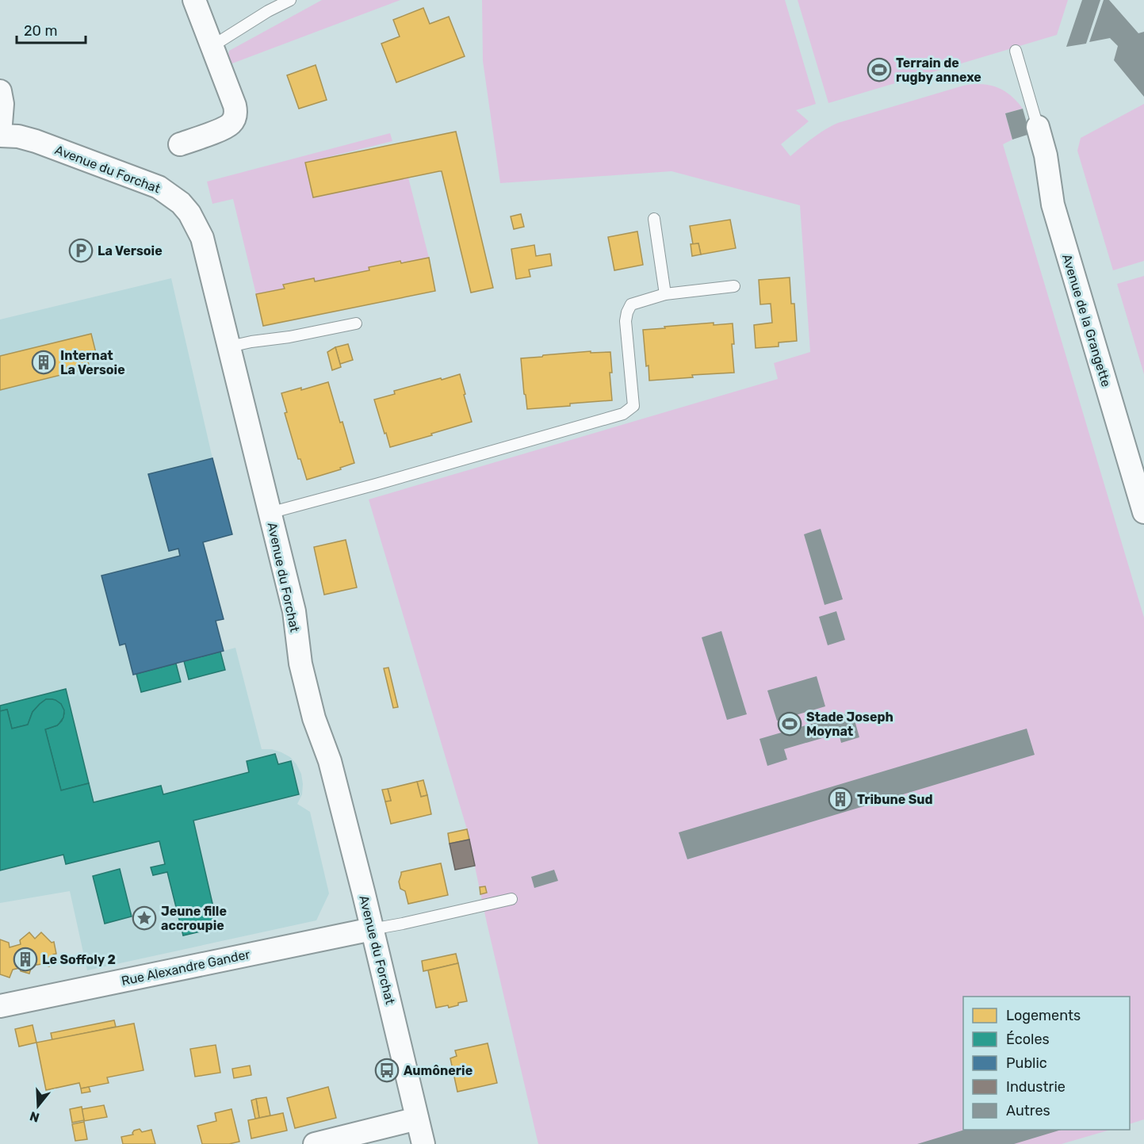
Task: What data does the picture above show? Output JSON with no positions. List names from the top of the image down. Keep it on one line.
{"streets":{"street":["Avenue du Forchat","Avenue de la Grangette","Rue Alexandre Gander"]},"crossings":[["Avenue du Forchat","Rue Alexandre Gander"]],"places":{"sports":["Terrain de rugby annexe","Stade Joseph Moynat"],"parking":["La Versoie"],"building":["Internat La Versoie","Tribune Sud","Le Soffoly 2"],"place":["Jeune fille accroupie"],"bus stop":["Aumônerie"]},"legend":["Logements","Écoles","Public","Industrie","Autres"],"scale_bar":"20 m","north":"bottom"}
